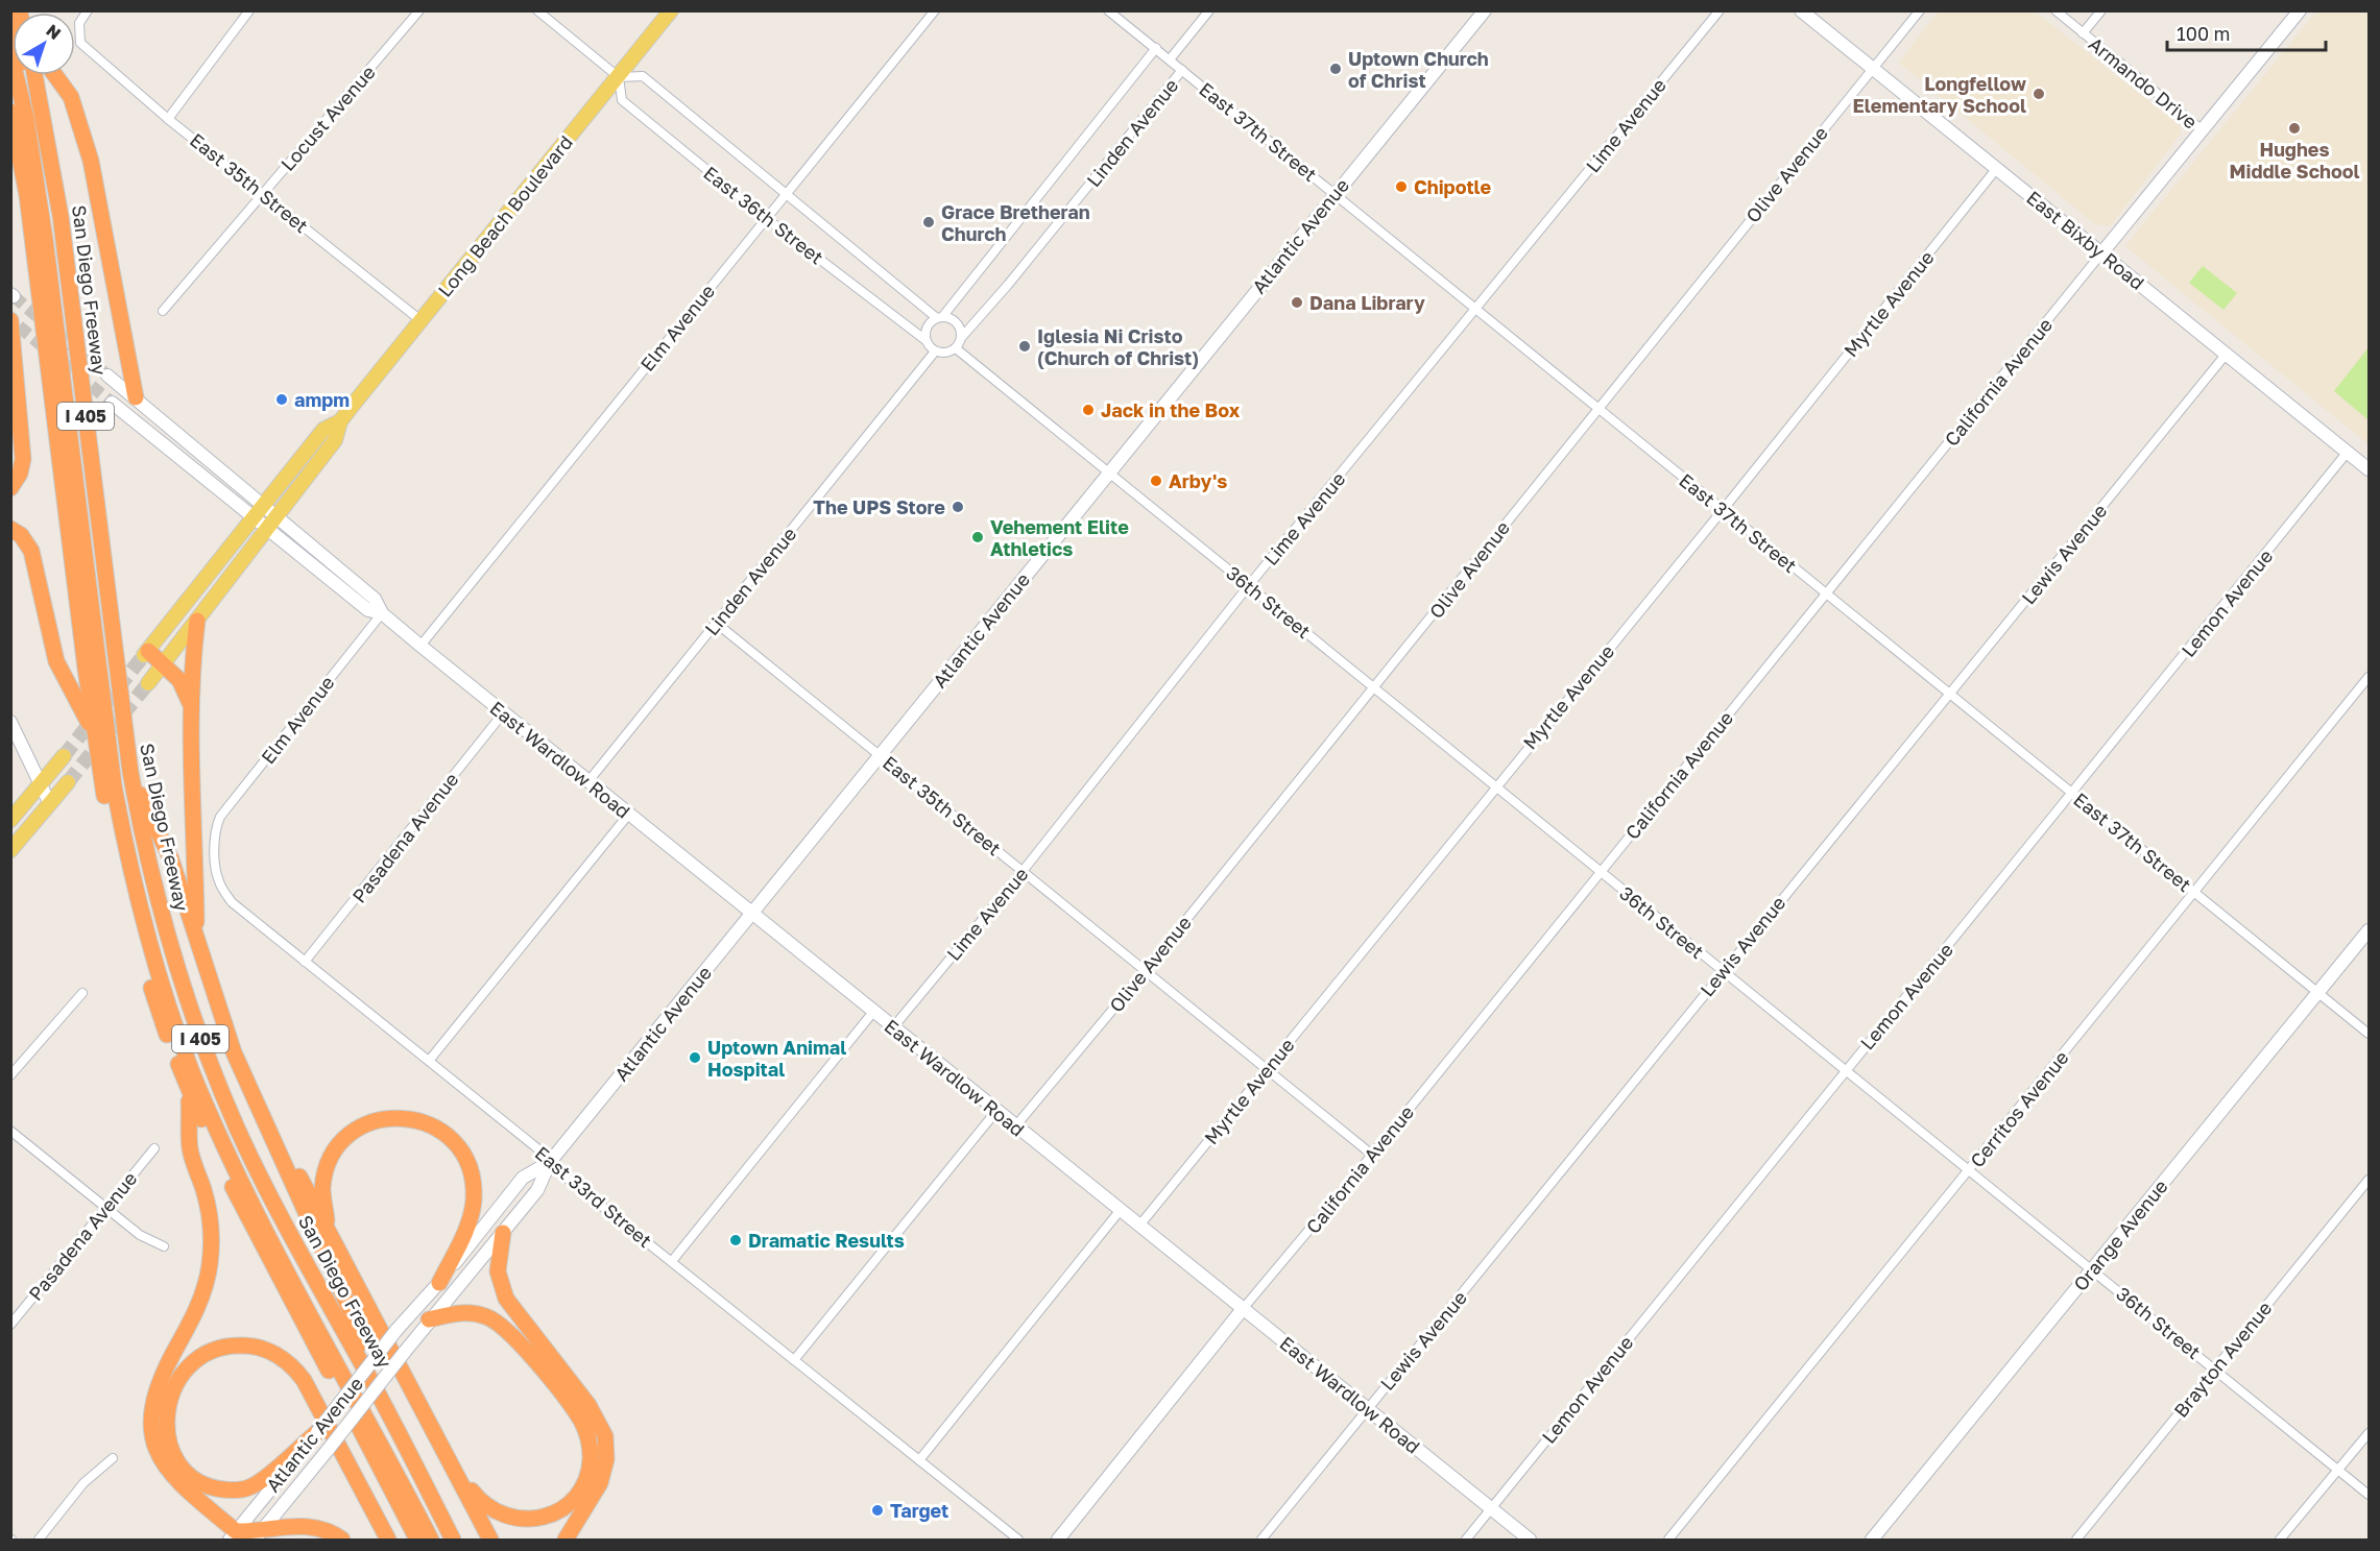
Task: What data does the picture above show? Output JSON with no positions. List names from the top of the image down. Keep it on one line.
{"streets":{"highway":["San Diego Freeway","I 405"],"main road":["Long Beach Boulevard","Atlantic Avenue","East Bixby Road","California Avenue","East Wardlow Road","Orange Avenue"],"street":["Armando Drive","Locust Avenue","Lime Avenue","East 37th Street","Linden Avenue","Olive Avenue","East 35th Street","East 36th Street","Myrtle Avenue","Elm Avenue","Lewis Avenue","36th Street","Lemon Avenue","Pasadena Avenue","Cerritos Avenue","East 33rd Street","Brayton Avenue"]},"crossings":[["Armando Drive","California Avenue"],["Locust Avenue","East 35th Street"],["Lime Avenue","East 37th Street"],["Lime Avenue","East 35th Street"],["Lime Avenue","36th Street"],["Lime Avenue","East Wardlow Road"],["East 37th Street","Linden Avenue"],["East 37th Street","Olive Avenue"],["East 37th Street","Atlantic Avenue"],["East 37th Street","Myrtle Avenue"],["East 37th Street","California Avenue"],["East 37th Street","Lewis Avenue"],["East 37th Street","Lemon Avenue"],["East 37th Street","Cerritos Avenue"],["East 37th Street","Orange Avenue"],["Linden Avenue","East 35th Street"],["Linden Avenue","East 36th Street"],["Linden Avenue","36th Street"],["Linden Avenue","East Wardlow Road"],["Olive Avenue","East 35th Street"],["Olive Avenue","East Bixby Road"],["Olive Avenue","36th Street"],["Olive Avenue","East Wardlow Road"],["East 35th Street","Long Beach Boulevard"],["East 35th Street","Atlantic Avenue"],["East 35th Street","Myrtle Avenue"],["East 35th Street","California Avenue"],["East 36th Street","Long Beach Boulevard"],["East 36th Street","Elm Avenue"],["East 36th Street","36th Street"],["Long Beach Boulevard","East Wardlow Road"],["Atlantic Avenue","36th Street"],["Atlantic Avenue","East Wardlow Road"],["Atlantic Avenue","East 33rd Street"],["East Bixby Road","Myrtle Avenue"],["East Bixby Road","California Avenue"],["East Bixby Road","Lewis Avenue"],["East Bixby Road","Lemon Avenue"],["Myrtle Avenue","36th Street"],["Myrtle Avenue","East Wardlow Road"],["Elm Avenue","East Wardlow Road"],["Elm Avenue","East 33rd Street"],["California Avenue","36th Street"],["California Avenue","East Wardlow Road"],["Lewis Avenue","36th Street"],["Lewis Avenue","East Wardlow Road"],["36th Street","Lemon Avenue"],["36th Street","Cerritos Avenue"],["36th Street","Orange Avenue"],["36th Street","Brayton Avenue"],["Lemon Avenue","East Wardlow Road"],["East Wardlow Road","Pasadena Avenue"],["Pasadena Avenue","East 33rd Street"]],"places":["Uptown Church of Christ","Longfellow Elementary School","Hughes Middle School","Chipotle","Grace Bretheran Church","Dana Library","Iglesia Ni Cristo (Church of Christ)","ampm","Jack in the Box","Arby's","The UPS Store","Vehement Elite Athletics","Uptown Animal Hospital","Dramatic Results","Target"],"scale_bar":"100 m","north":"top right"}
